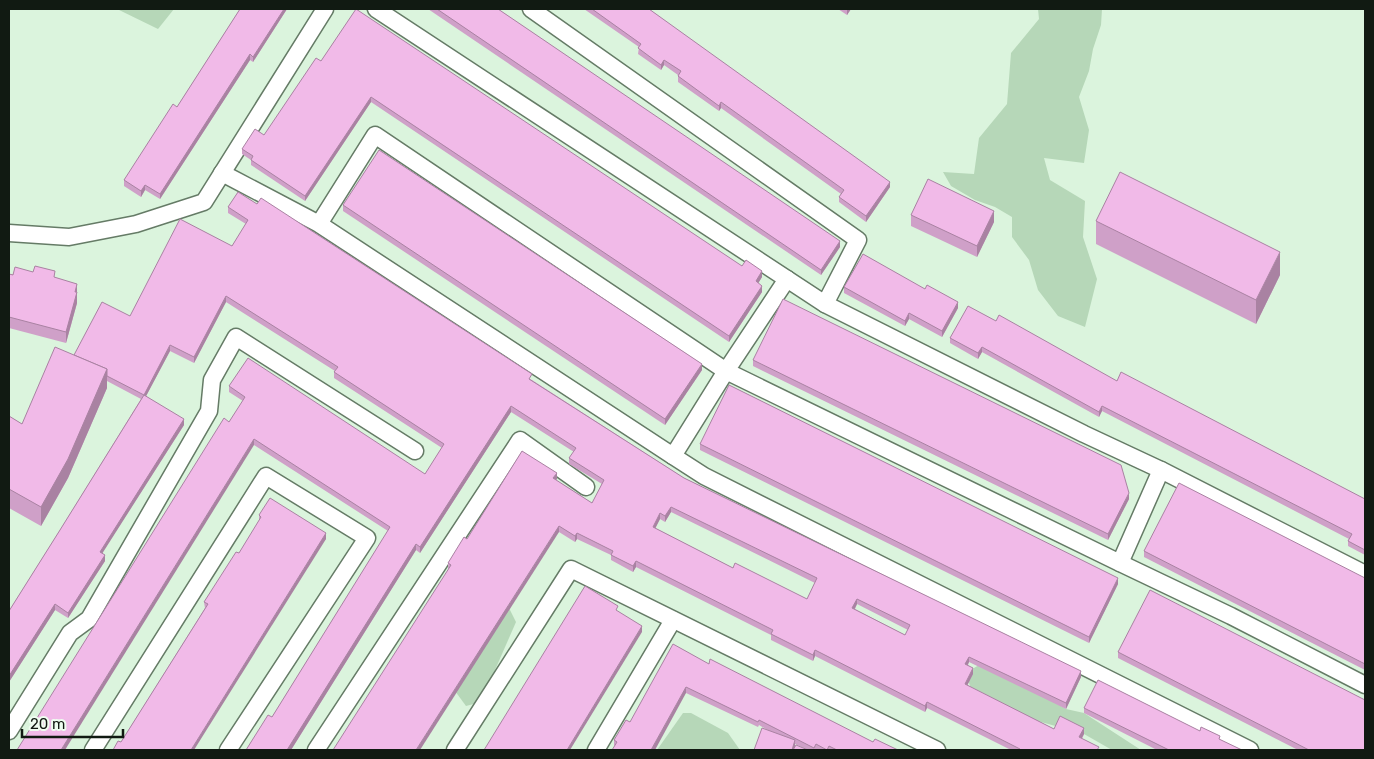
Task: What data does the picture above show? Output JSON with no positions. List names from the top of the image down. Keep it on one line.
{"scale_bar":"20 m"}
